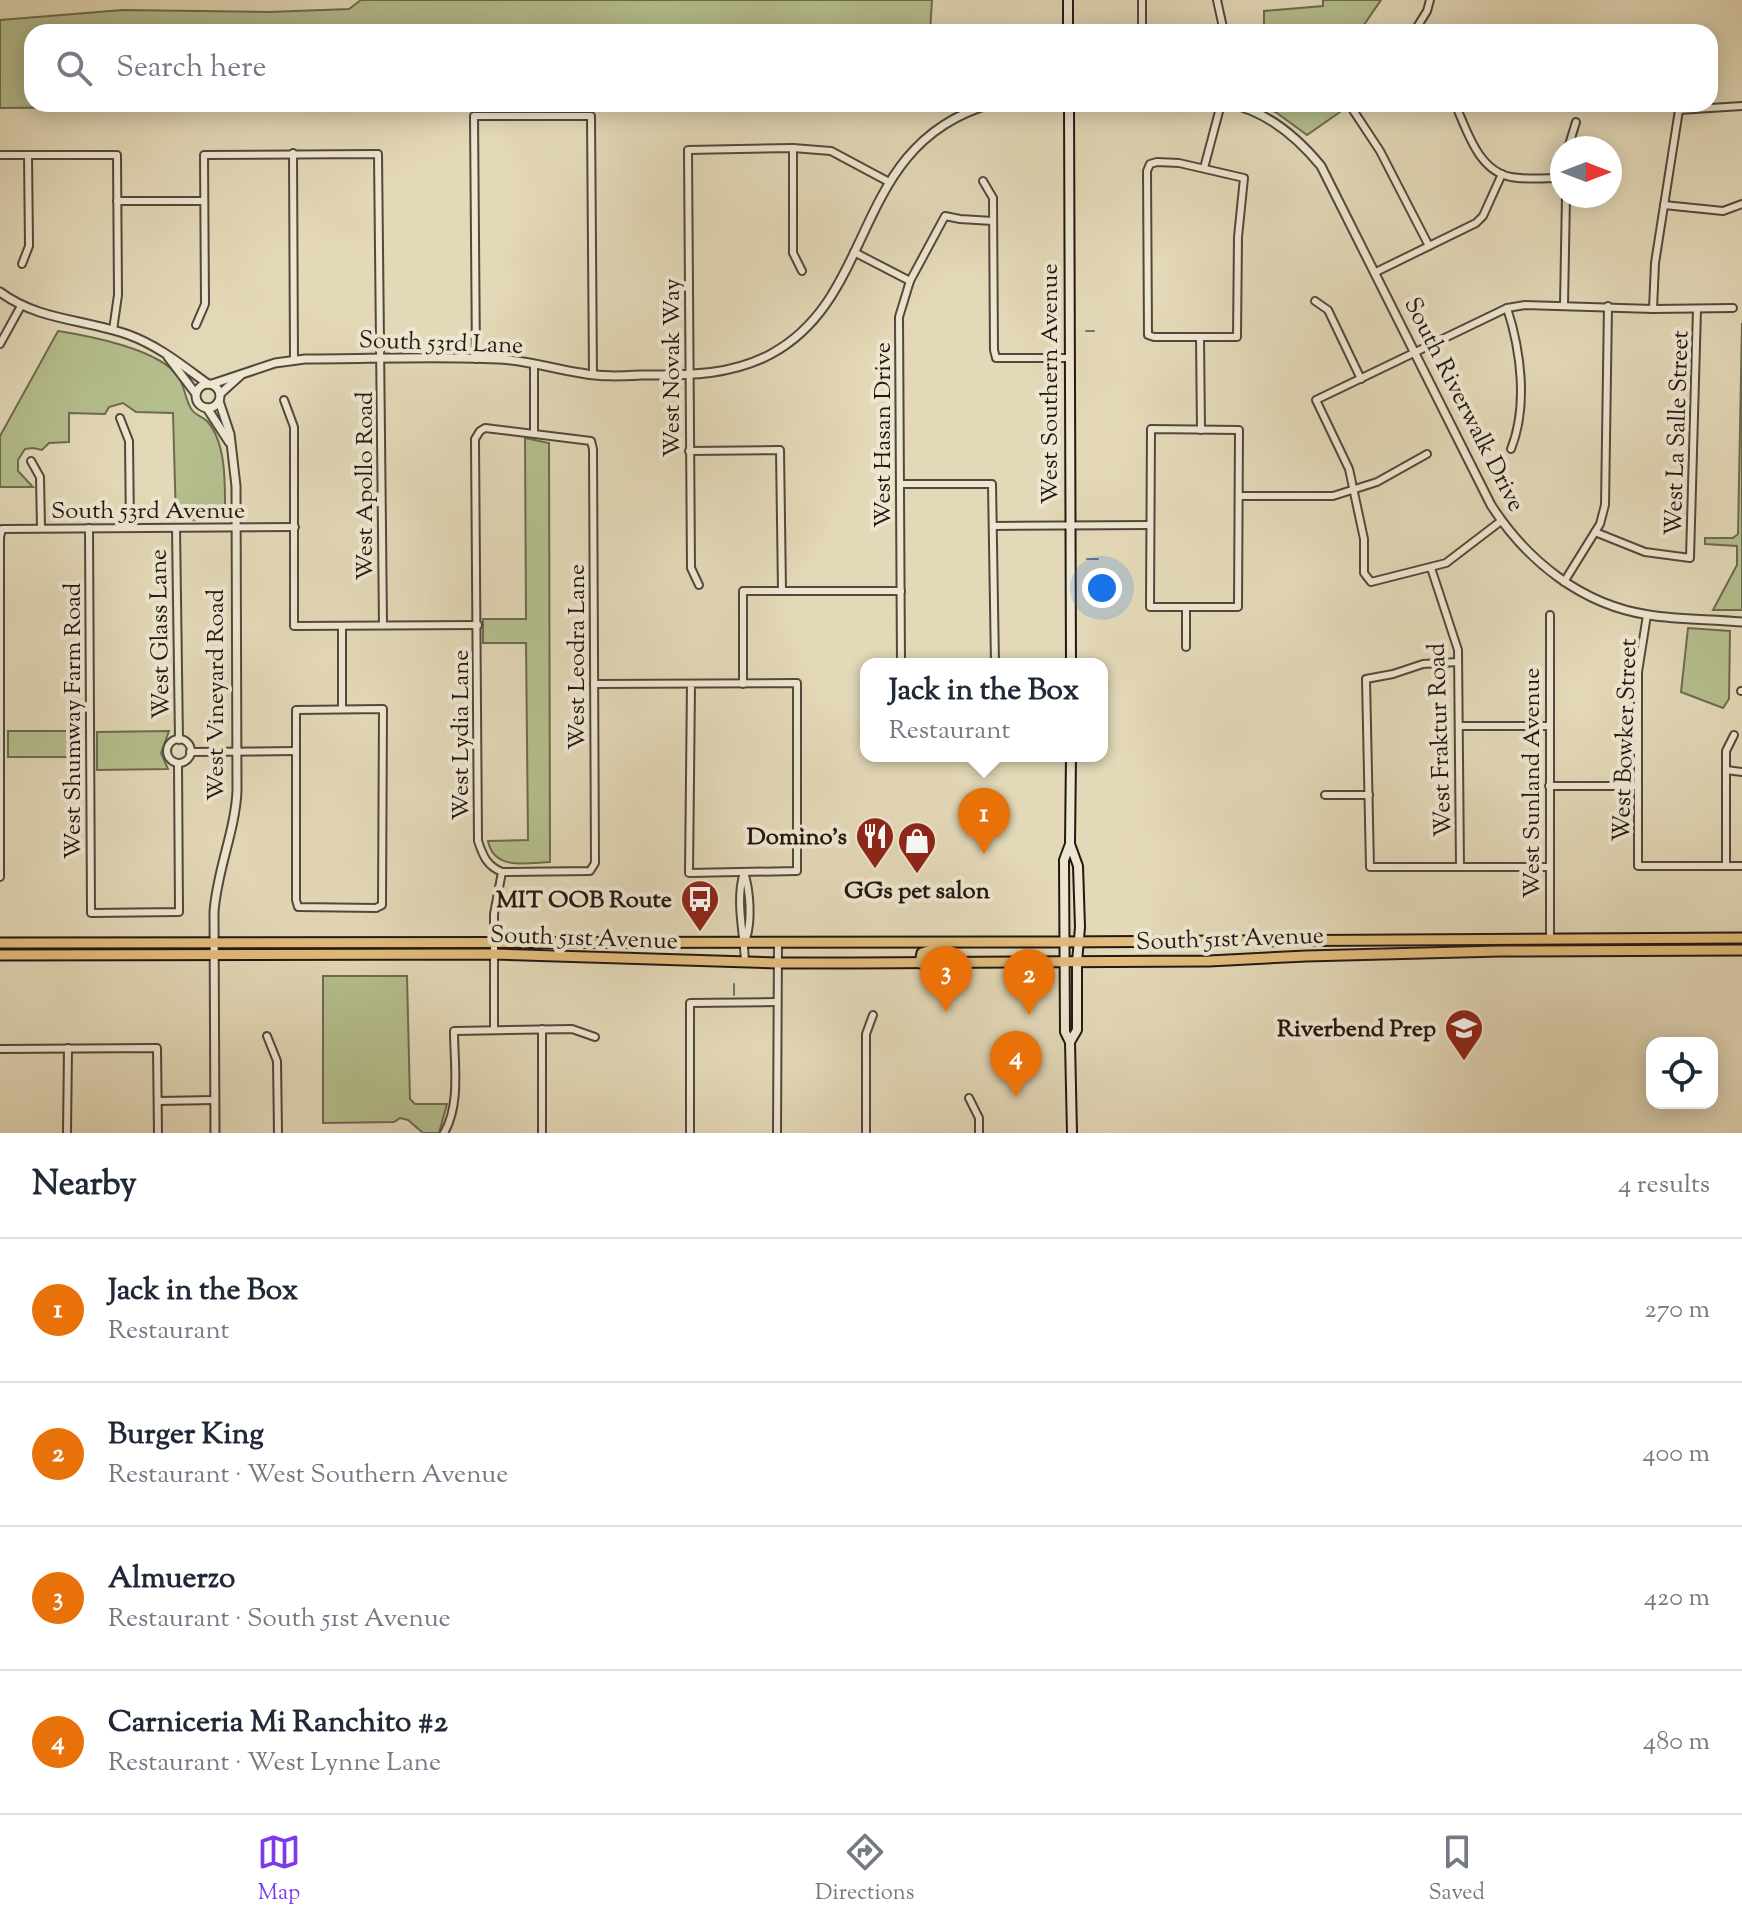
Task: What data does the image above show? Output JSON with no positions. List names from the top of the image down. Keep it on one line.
{"streets":{"main road":["West Southern Avenue","South 51st Avenue"],"street":["South 53rd Lane","West Novak Way","South Riverwalk Drive","West La Salle Street","West Hasan Drive","West Apollo Road","South 53rd Avenue","West Glass Lane","West Leodra Lane","West Vineyard Road","West Shumway Farm Road","West Lydia Lane","West Fraktur Road","West Bowker Street","West Sunland Avenue"]},"crossings":[["South 53rd Lane","West Novak Way"],["South 53rd Lane","West Apollo Road"],["South 53rd Lane","West Vineyard Road"],["South Riverwalk Drive","West Bowker Street"],["South 53rd Avenue","West Glass Lane"],["South 53rd Avenue","West Vineyard Road"],["South 53rd Avenue","West Shumway Farm Road"],["West Glass Lane","West Shumway Farm Road"],["West Leodra Lane","West Lydia Lane"],["West Vineyard Road","South 51st Avenue"],["West Sunland Avenue","South 51st Avenue"]],"places":{"restaurant":["Domino's"],"shop":["GGs pet salon"],"bus stop":["MIT OOB Route"],"school or university":["Riverbend Prep"]},"north":"right","page":{"search":"Search here","popup":["Jack in the Box","Restaurant"],"pins":["1","3","2","4"],"heading":["Nearby","4 results"],"list":[{"mark":"1","name":"Jack in the Box","note":"Restaurant","value":"270 m"},{"mark":"2","name":"Burger King","note":"Restaurant · West Southern Avenue","value":"400 m"},{"mark":"3","name":"Almuerzo","note":"Restaurant · South 51st Avenue","value":"420 m"},{"mark":"4","name":"Carniceria Mi Ranchito #2","note":"Restaurant · West Lynne Lane","value":"480 m"}],"nav":["Map","Directions","Saved"]}}
